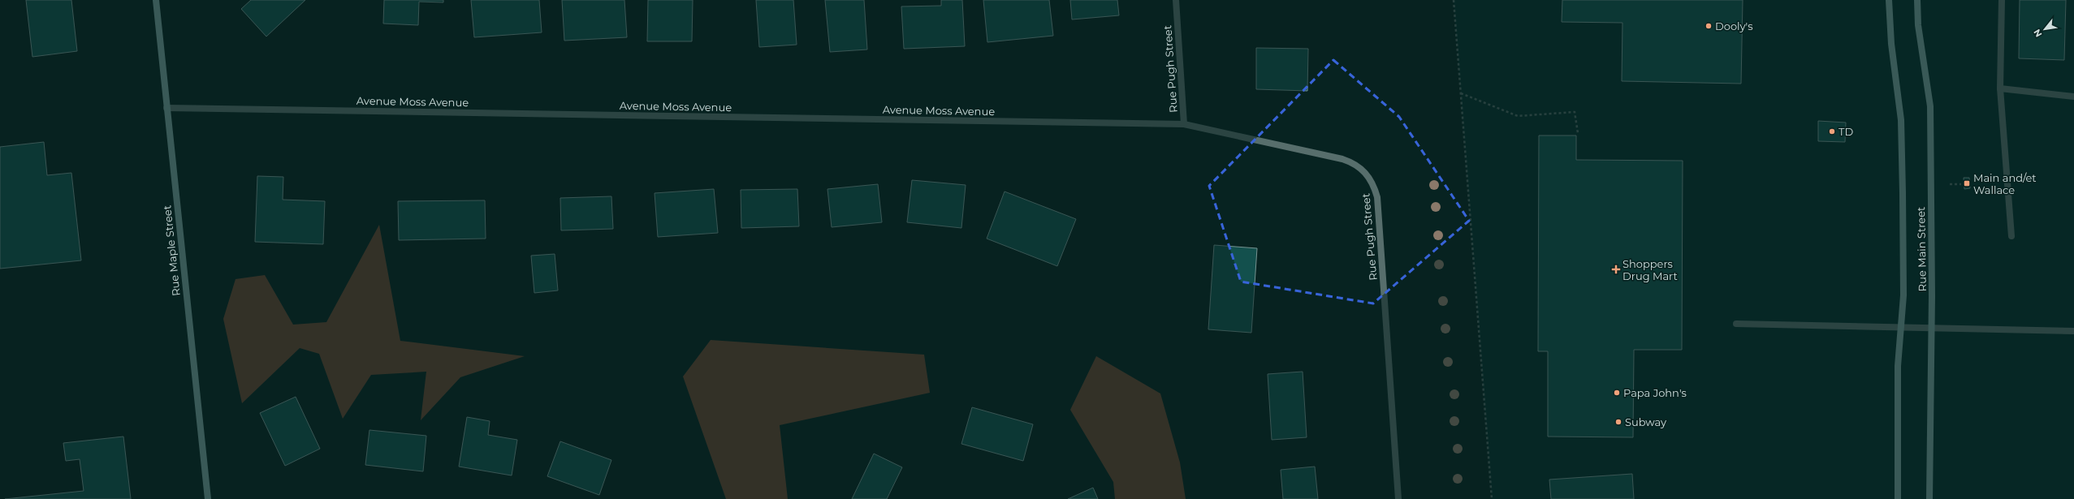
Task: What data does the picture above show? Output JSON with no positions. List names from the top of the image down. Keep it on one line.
{"streets":{"main road":["Rue Main Street","Rue Maple Street"],"street":["Rue Pugh Street","Avenue Moss Avenue"]},"crossings":[["Rue Pugh Street","Avenue Moss Avenue"],["Avenue Moss Avenue","Rue Maple Street"]],"places":{"other":["Dooly's","TD","Papa John's","Subway"],"transit":["Main and/et Wallace"],"health":["Shoppers Drug Mart"]},"north":"bottom left"}
